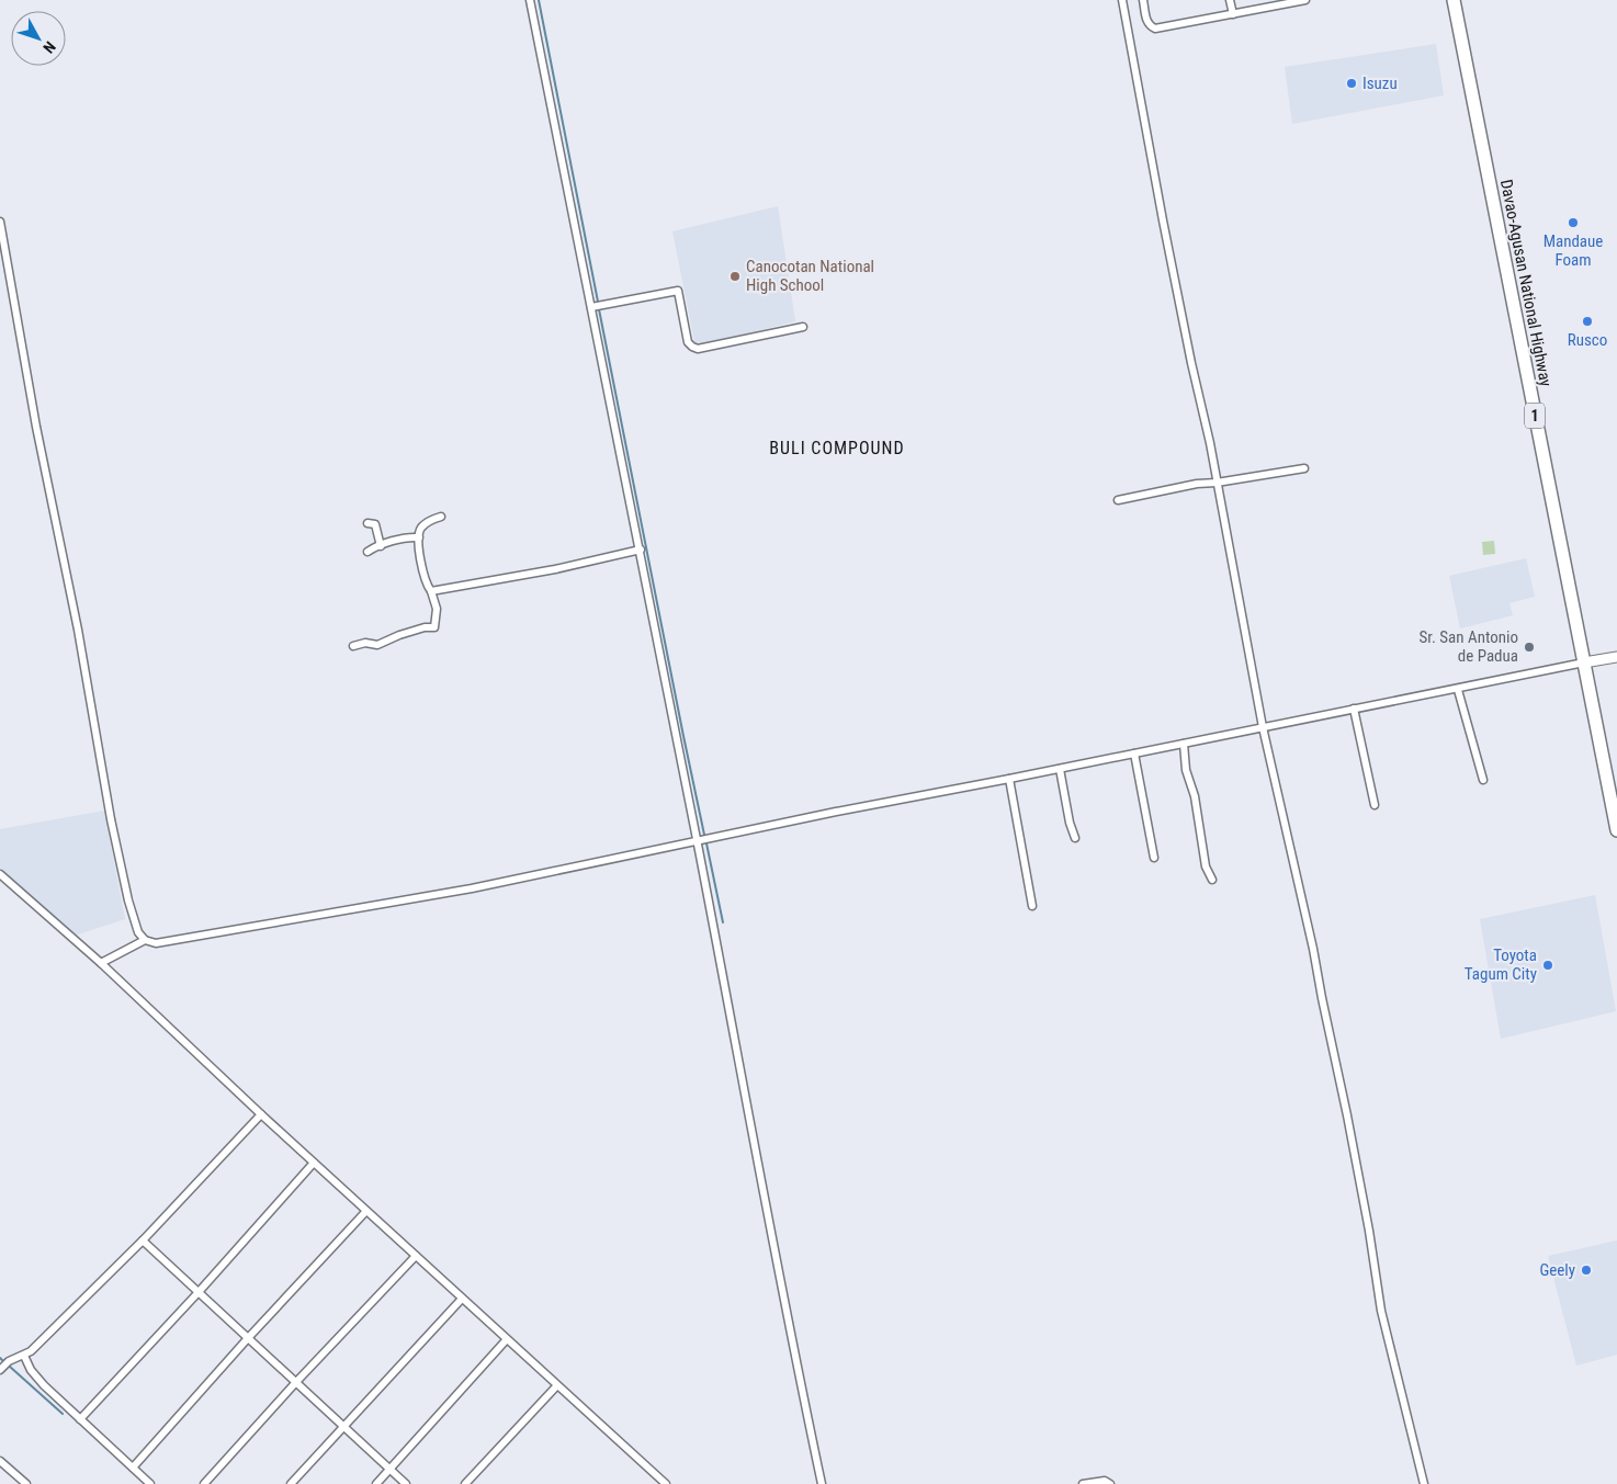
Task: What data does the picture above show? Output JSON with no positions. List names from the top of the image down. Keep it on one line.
{"streets":{"highway":["Davao-Agusan National Highway","1"]},"districts":["BULI COMPOUND"],"places":["Isuzu","Mandaue Foam","Canocotan National High School","Rusco","Sr. San Antonio de Padua","Toyota Tagum City","Geely"],"north":"bottom right"}
